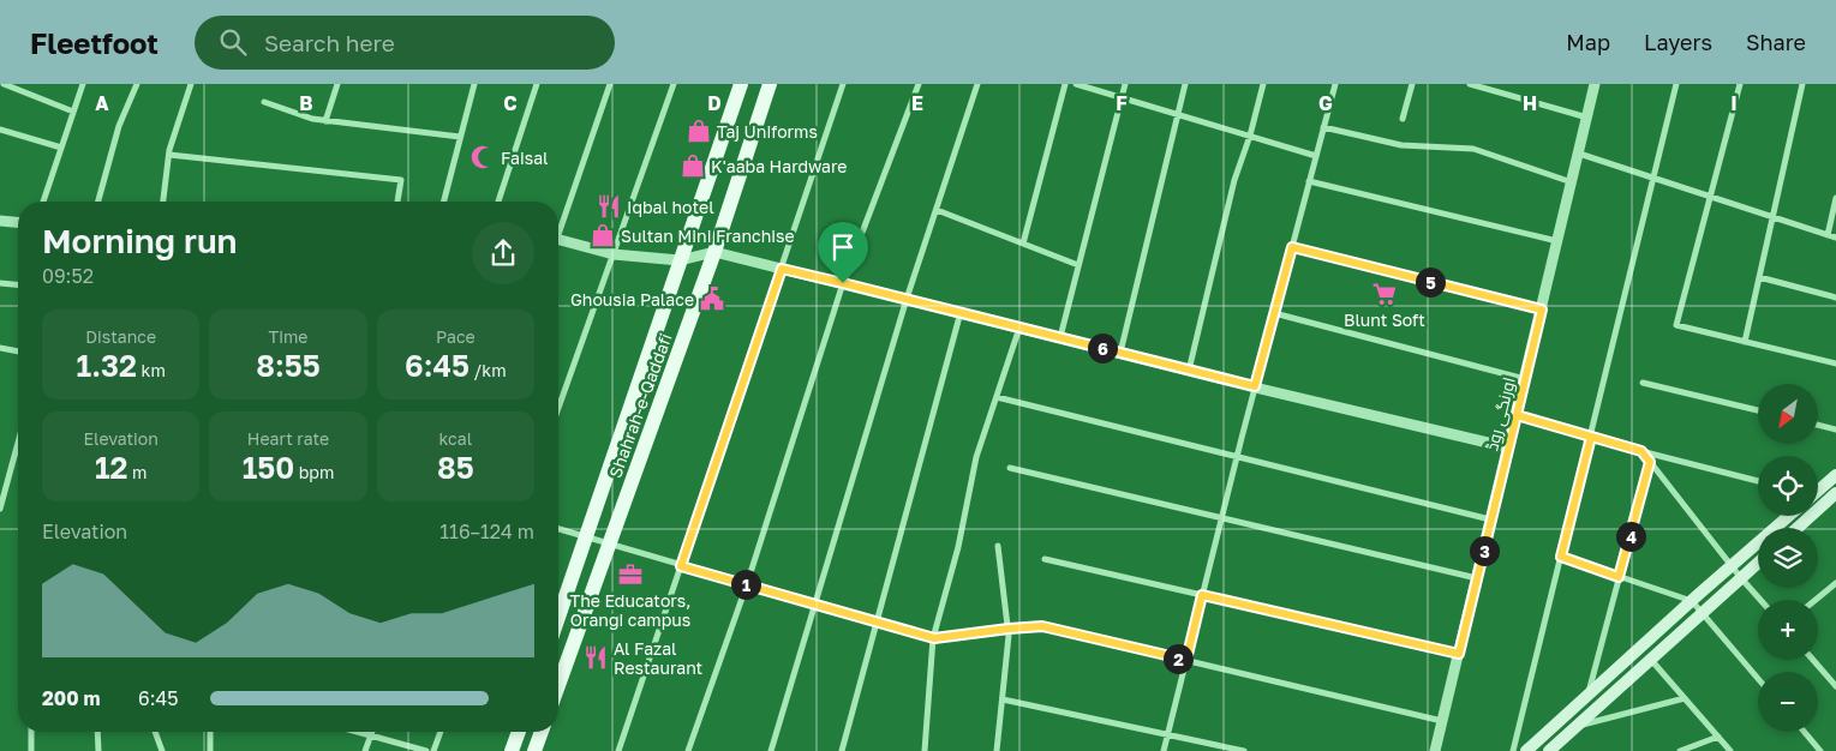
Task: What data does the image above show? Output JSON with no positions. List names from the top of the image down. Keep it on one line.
{"streets":{"main road":["Shahrah-e-Qaddafi"],"street":["اورنگی روڈ"]},"places":{"shop":["Taj Uniforms","K'aaba Hardware","Sultan Mini Franchise"],"mosque":["Faisal"],"restaurant":["Iqbal hotel","Al Fazal Restaurant"],"supermarket":["Blunt Soft"],"public building":["Ghousia Palace"],"office":["The Educators, Orangi campus"]},"north":"bottom left","page":{"header":"Fleetfoot","search":"Search here","nav":["Map","Layers","Share"],"heading":["Morning run","09:52"],"pins":["5","6","4","3","1","2"],"stats":[["Distance","1.32 km"],["Time","8:55"],["Pace","6:45 /km"],["Elevation","12 m"],["Heart rate","150 bpm"],["kcal","85"]],"map_buttons":["+","−"],"chart":["Elevation","116–124 m"],"list":[{"name":"200 m","note":"6:45"}]},"grid":{"columns":["A","B","C","D","E","F","G","H","I"]}}
